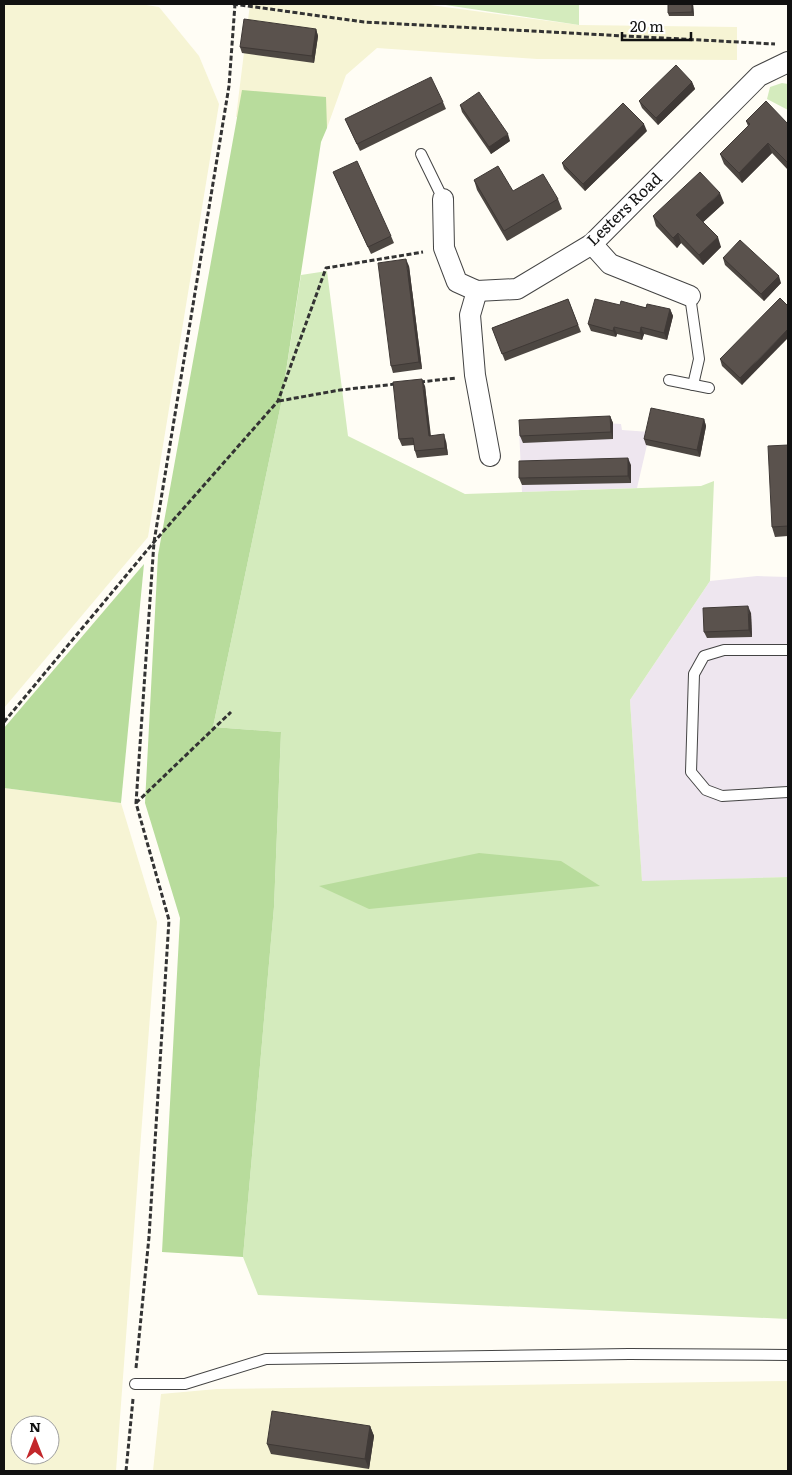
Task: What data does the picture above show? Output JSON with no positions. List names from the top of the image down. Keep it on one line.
{"streets":{"street":["Lesters Road"]},"scale_bar":"20 m","north":"top"}
